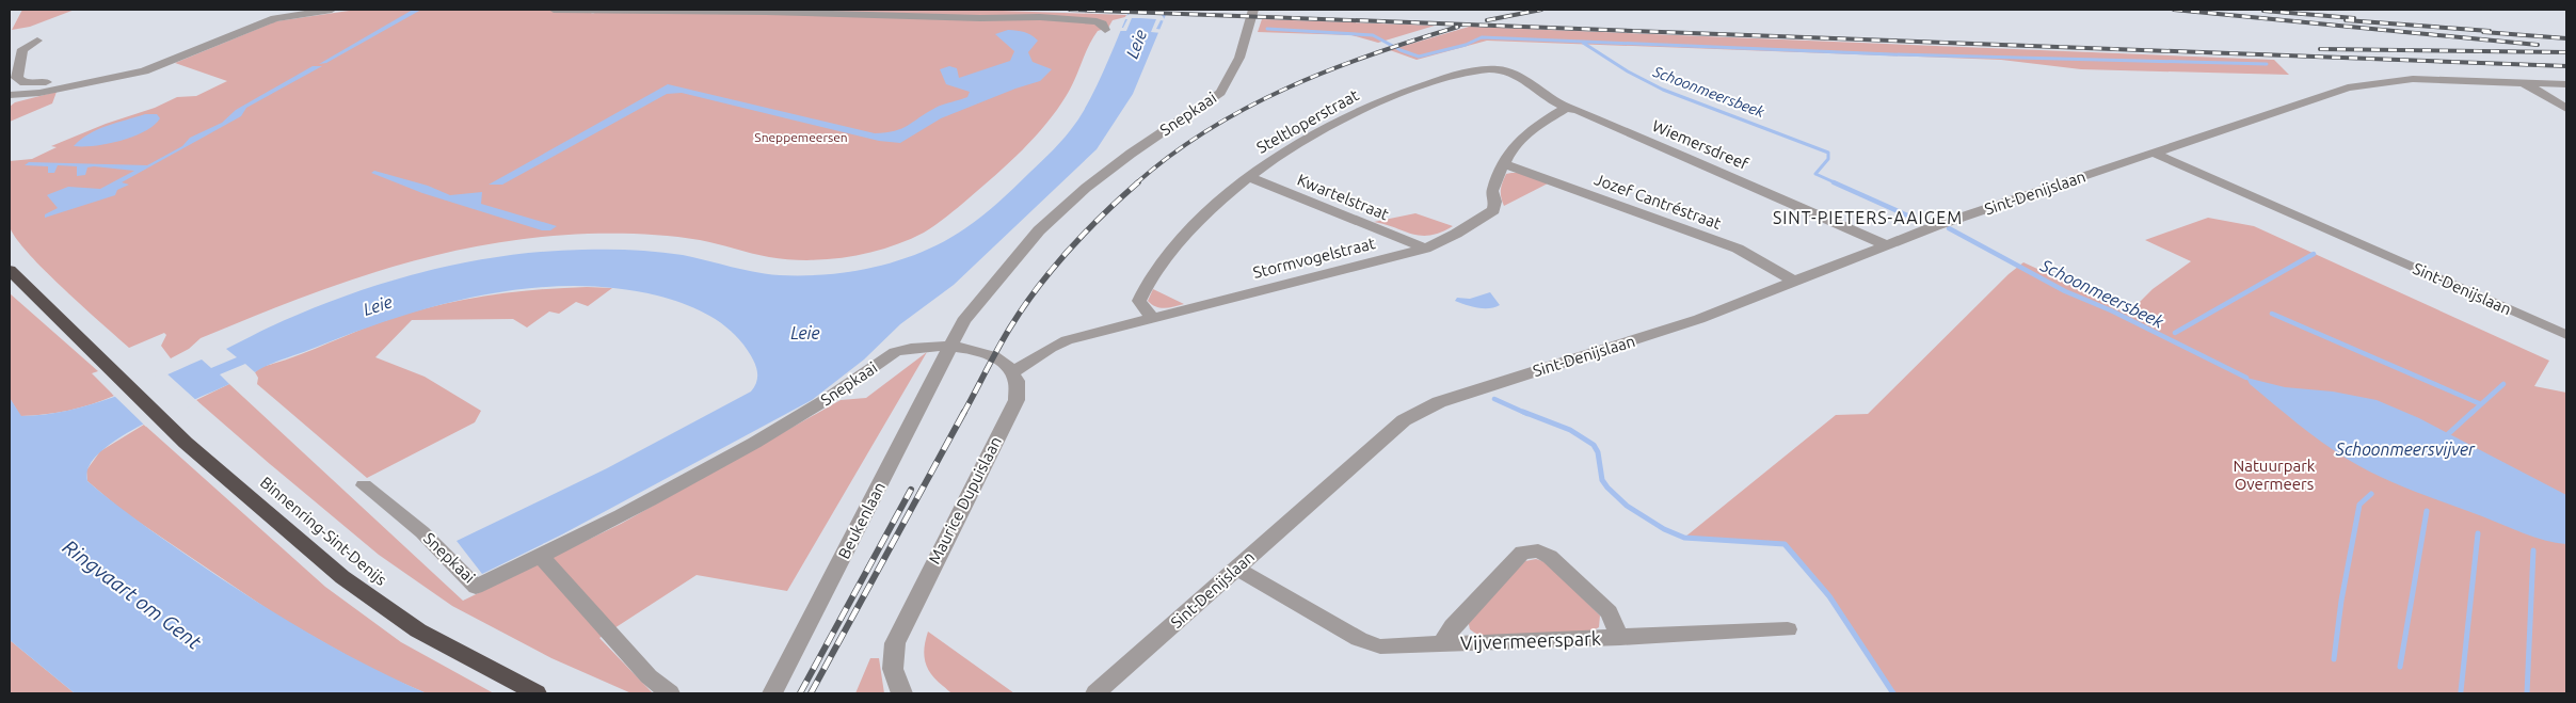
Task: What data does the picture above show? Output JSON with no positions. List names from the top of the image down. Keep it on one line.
{"streets":{"highway":["Binnenring-Sint-Denijs"],"street":["Snepkaai","Steltloperstraat","Wiemersdreef","Sint-Denijslaan","Kwartelstraat","Jozef Cantréstraat","Stormvogelstraat","Maurice Dupuislaan","Beukenlaan","Vijvermeerspark"]},"crossings":[["Snepkaai","Beukenlaan"],["Steltloperstraat","Wiemersdreef"],["Steltloperstraat","Kwartelstraat"],["Steltloperstraat","Stormvogelstraat"],["Wiemersdreef","Sint-Denijslaan"],["Wiemersdreef","Stormvogelstraat"],["Sint-Denijslaan","Jozef Cantréstraat"],["Sint-Denijslaan","Vijvermeerspark"],["Kwartelstraat","Stormvogelstraat"],["Jozef Cantréstraat","Stormvogelstraat"],["Stormvogelstraat","Maurice Dupuislaan"]],"districts":["SINT-PIETERS-AAIGEM"],"water":["Leie","Schoonmeersbeek","Schoonmeersvijver","Ringvaart om Gent"],"parks":["Sneppemeersen","Natuurpark Overmeers"]}
